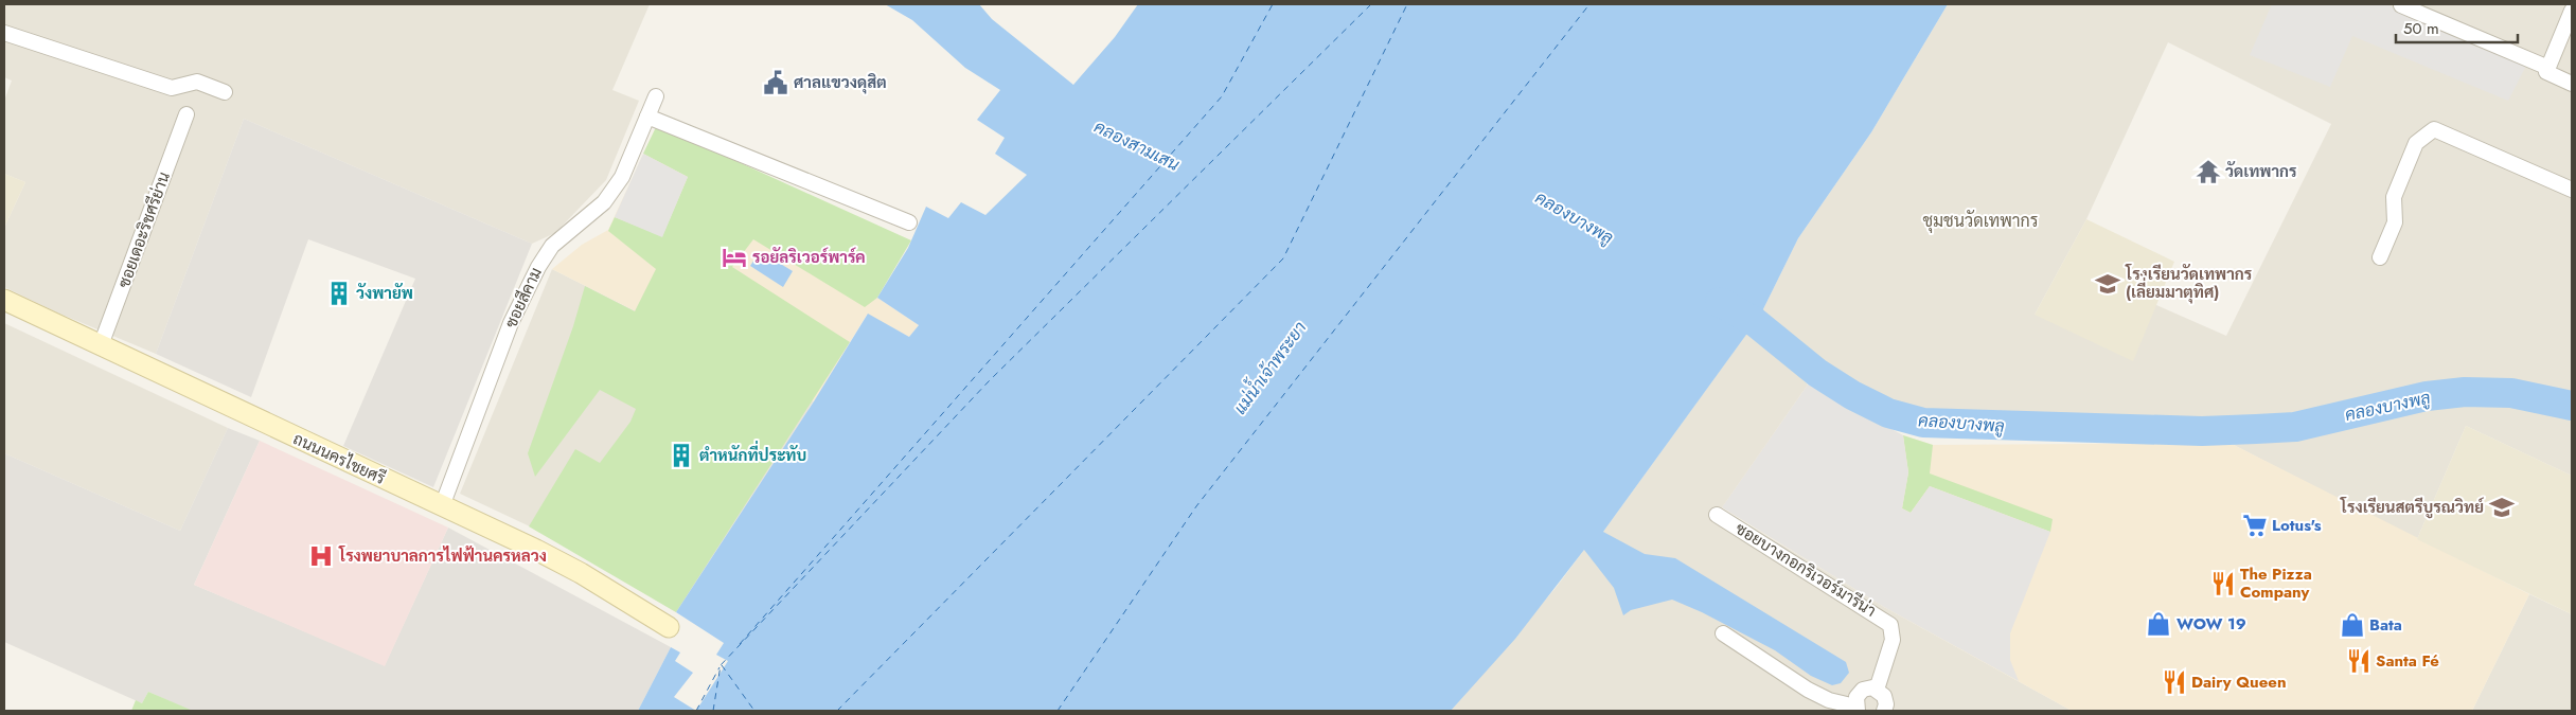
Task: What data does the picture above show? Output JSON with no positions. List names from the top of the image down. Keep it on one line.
{"streets":{"street":["ซอยเดอะริชศรีย่าน","ซอยสีคาม","ถนนนครไชยศรี","ซอยบางกอกริเวอร์มารีน่า"]},"crossings":[["ซอยเดอะริชศรีย่าน","ถนนนครไชยศรี"],["ซอยสีคาม","ถนนนครไชยศรี"]],"districts":["ชุมชนวัดเทพากร"],"water":["คลองสามเสน","คลองบางพลู","แม่น้ำเจ้าพระยา"],"places":{"public building":["ศาลแขวงดุสิต"],"temple":["วัดเทพากร"],"hotel":["รอยัลริเวอร์พาร์ค"],"school or university":["โรงเรียนวัดเทพากร (เลี่ยมมาตุทิศ)","โรงเรียนสตรีบูรณวิทย์"],"building":["วังพายัพ","ตำหนักที่ประทับ"],"supermarket":["Lotus's"],"hospital":["โรงพยาบาลการไฟฟ้านครหลวง"],"restaurant":["The Pizza Company","Santa Fé","Dairy Queen"],"shop":["WOW 19","Bata"]},"scale_bar":"50 m"}
